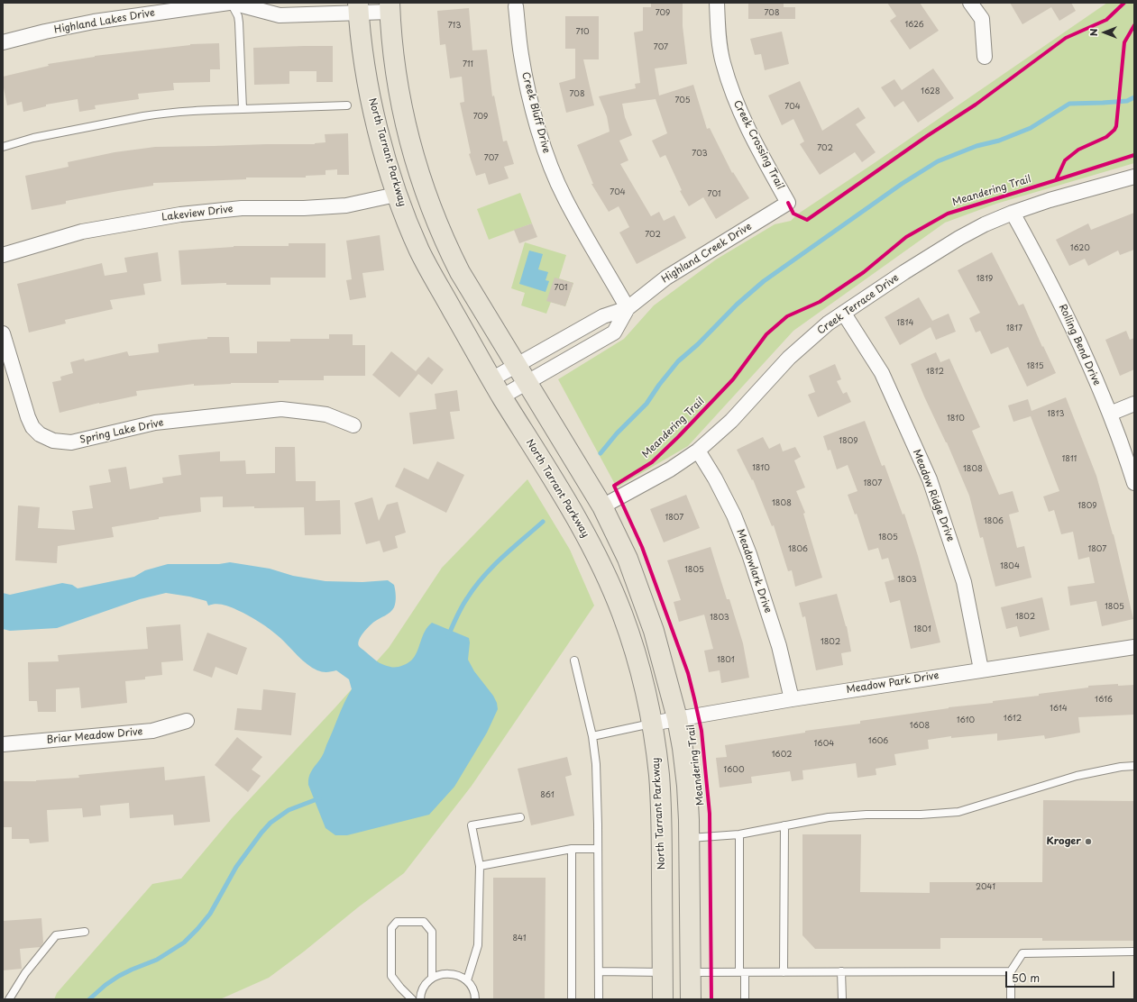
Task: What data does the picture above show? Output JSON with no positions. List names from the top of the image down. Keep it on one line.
{"streets":{"main road":["North Tarrant Parkway"],"street":["Highland Lakes Drive","Creek Bluff Drive","Creek Crossing Trail","Lakeview Drive","Highland Creek Drive","Creek Terrace Drive","Rolling Bend Drive","Spring Lake Drive","Meadow Ridge Drive","Meadowlark Drive","Meadow Park Drive","Briar Meadow Drive"],"cycle path":["Meandering Trail"]},"crossings":[["Highland Lakes Drive","North Tarrant Parkway"],["Creek Bluff Drive","Highland Creek Drive"],["Creek Crossing Trail","Highland Creek Drive"],["North Tarrant Parkway","Lakeview Drive"],["North Tarrant Parkway","Highland Creek Drive"],["North Tarrant Parkway","Meadow Park Drive"],["Creek Terrace Drive","Rolling Bend Drive"],["Creek Terrace Drive","Meadow Ridge Drive"],["Creek Terrace Drive","Meadowlark Drive"],["Meadow Ridge Drive","Meadow Park Drive"],["Meadowlark Drive","Meadow Park Drive"]],"places":["Kroger"],"house_numbers":["709","708","1626","713","710","707","711","1628","708","705","704","709","702","703","707","704","701","702","1620","1819","701","1814","1817","1815","1812","1813","1810","1809","1811","1810","1808","1807","1808","1809","1807","1806","1805","1806","1807","1804","1805","1803","1805","1802","1803","1801","1802","1801","1616","1614","1612","1610","1608","1606","1604","1602","1600","861","2041","841"],"scale_bar":"50 m","north":"left"}
